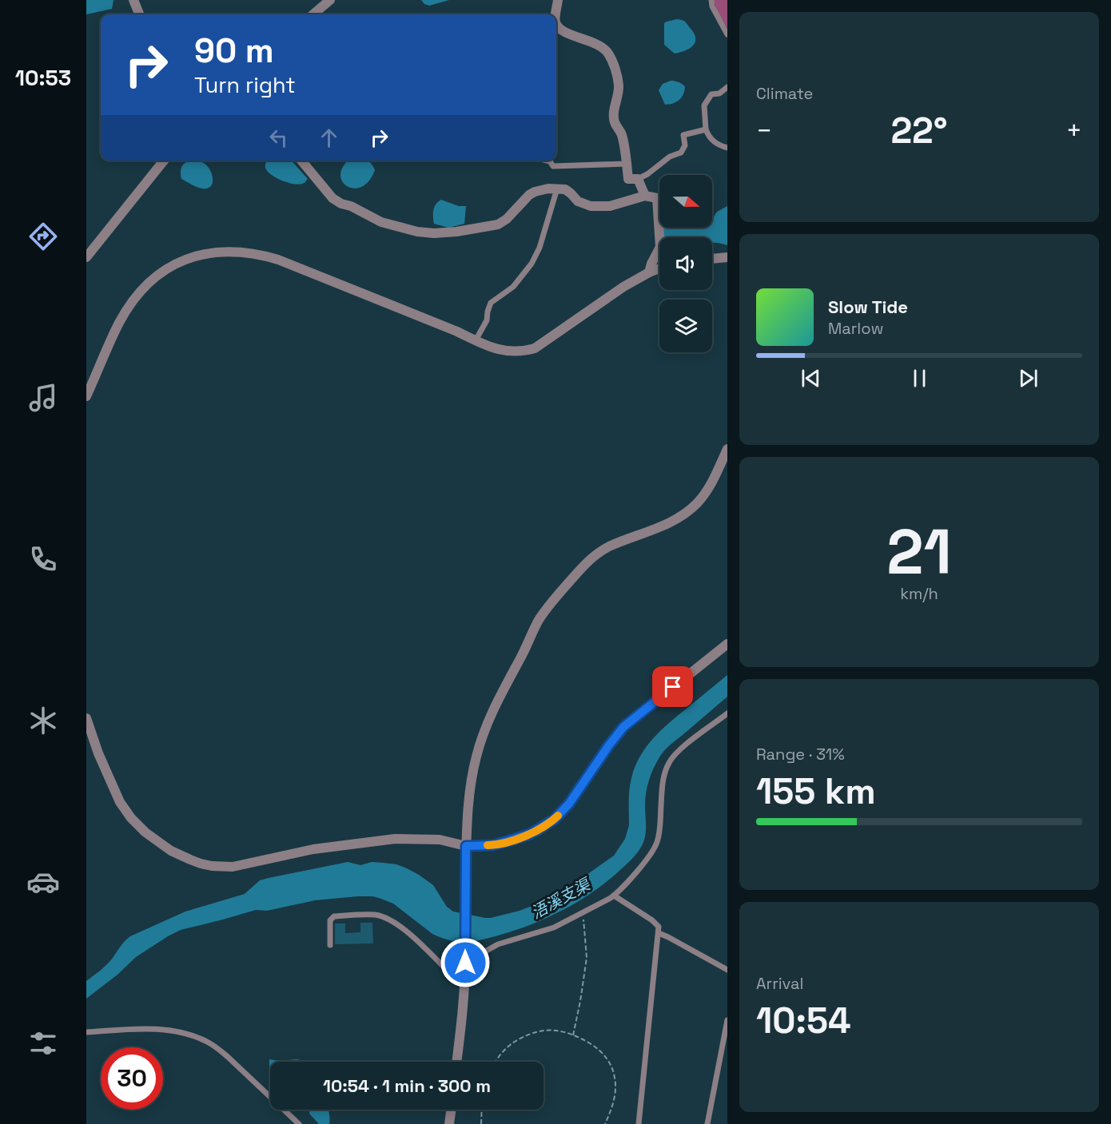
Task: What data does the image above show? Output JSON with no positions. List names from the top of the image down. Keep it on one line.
{"water":["浯溪支渠"],"north":"right","page":{"tabs":"10:53","tile":["Climate",["21","km/h"],["Range · 31%","155 km"],["Arrival","10:54"]],"turn":["90 m","Turn right"],"heat":["−","22°","+"],"song":["Slow Tide","Marlow"],"limit":"30","trip":"10:54 · 1 min · 300 m"}}
